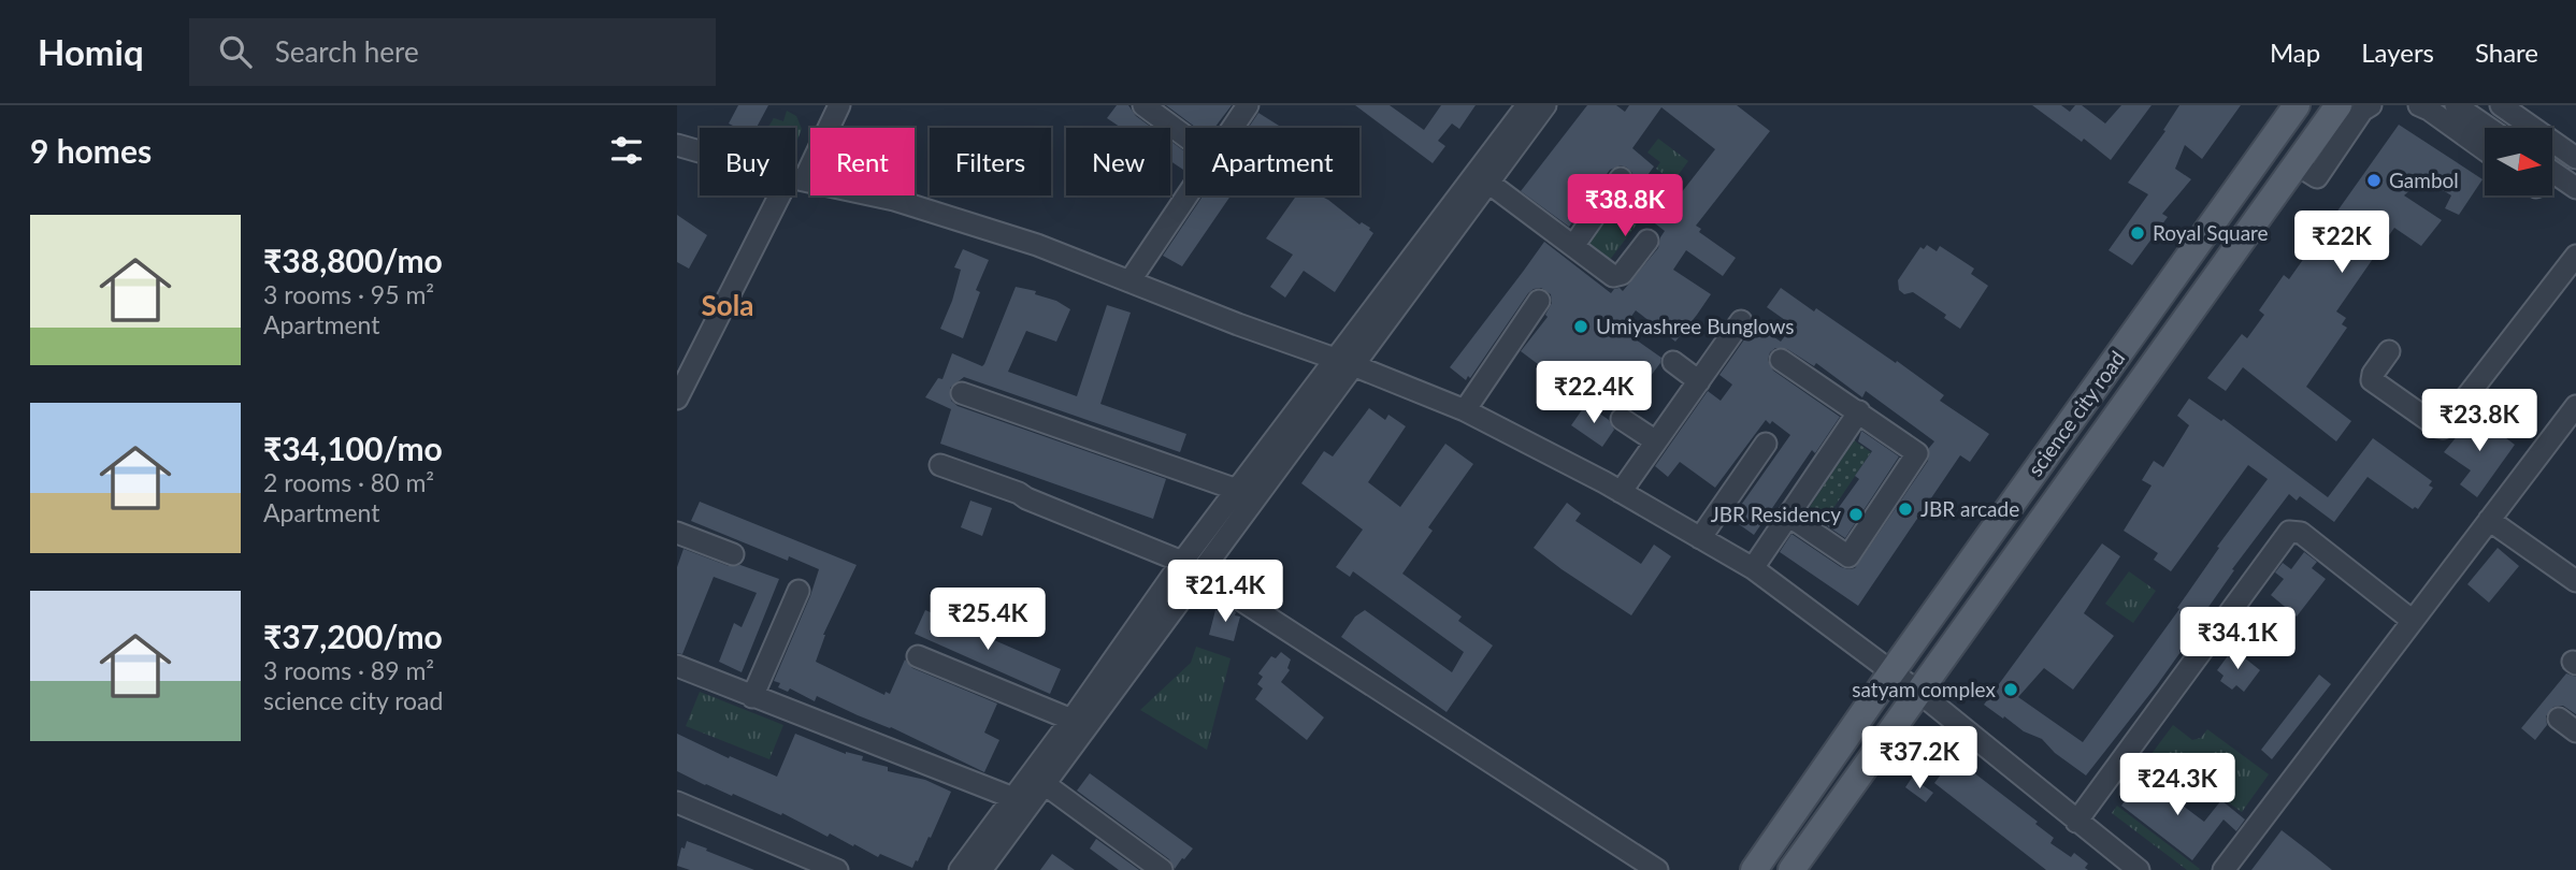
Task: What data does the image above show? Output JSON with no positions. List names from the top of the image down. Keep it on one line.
{"streets":{"main road":["science city road"]},"districts":["Sola"],"places":["Gambol","Royal Square","Umiyashree Bunglows","JBR arcade","JBR Residency","satyam complex"],"north":"right","page":{"header":"Homiq","search":"Search here","nav":["Map","Layers","Share"],"heading":"9 homes","chip":["Buy","Rent","Filters","New","Apartment"],"price":["₹38.8K","₹22K","₹22.4K","₹23.8K","₹21.4K","₹25.4K","₹34.1K","₹37.2K","₹24.3K"],"list":[{"name":"₹38,800/mo","note":"3 rooms · 95 m² · Apartment"},{"name":"₹34,100/mo","note":"2 rooms · 80 m² · Apartment"},{"name":"₹37,200/mo","note":"3 rooms · 89 m² · science city road"}]}}
